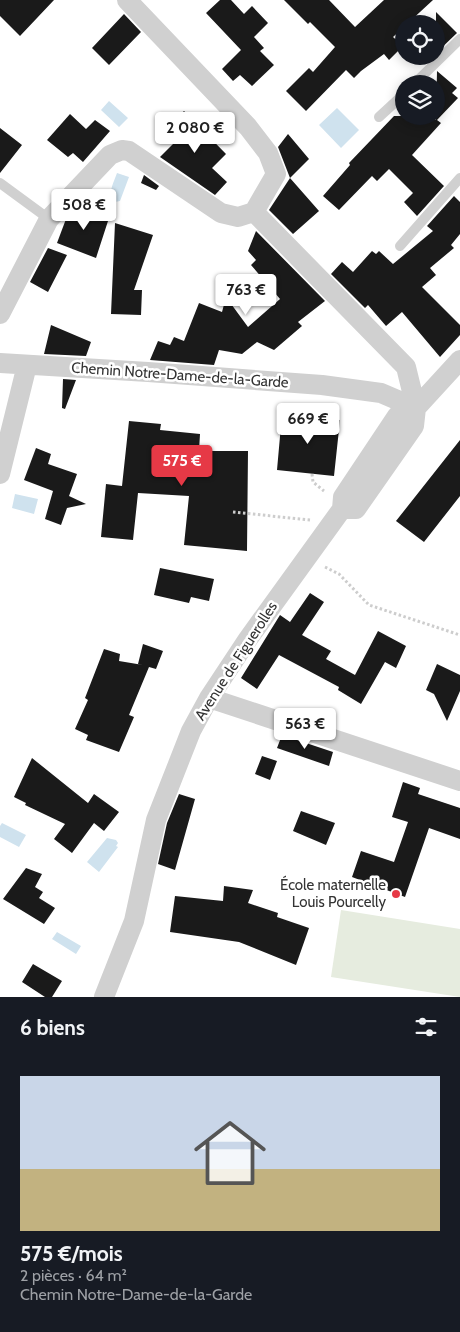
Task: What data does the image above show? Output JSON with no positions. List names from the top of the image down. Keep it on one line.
{"streets":{"street":["Chemin Notre-Dame-de-la-Garde","Avenue de Figuerolles"]},"crossings":[["Chemin Notre-Dame-de-la-Garde","Avenue de Figuerolles"]],"places":["École maternelle Louis Pourcelly"],"page":{"price":["2 080 €","508 €","763 €","669 €","575 €","563 €"],"heading":"6 biens","list":[{"name":"575 €/mois","note":"2 pièces · 64 m² · Chemin Notre-Dame-de-la-Garde"}]}}
